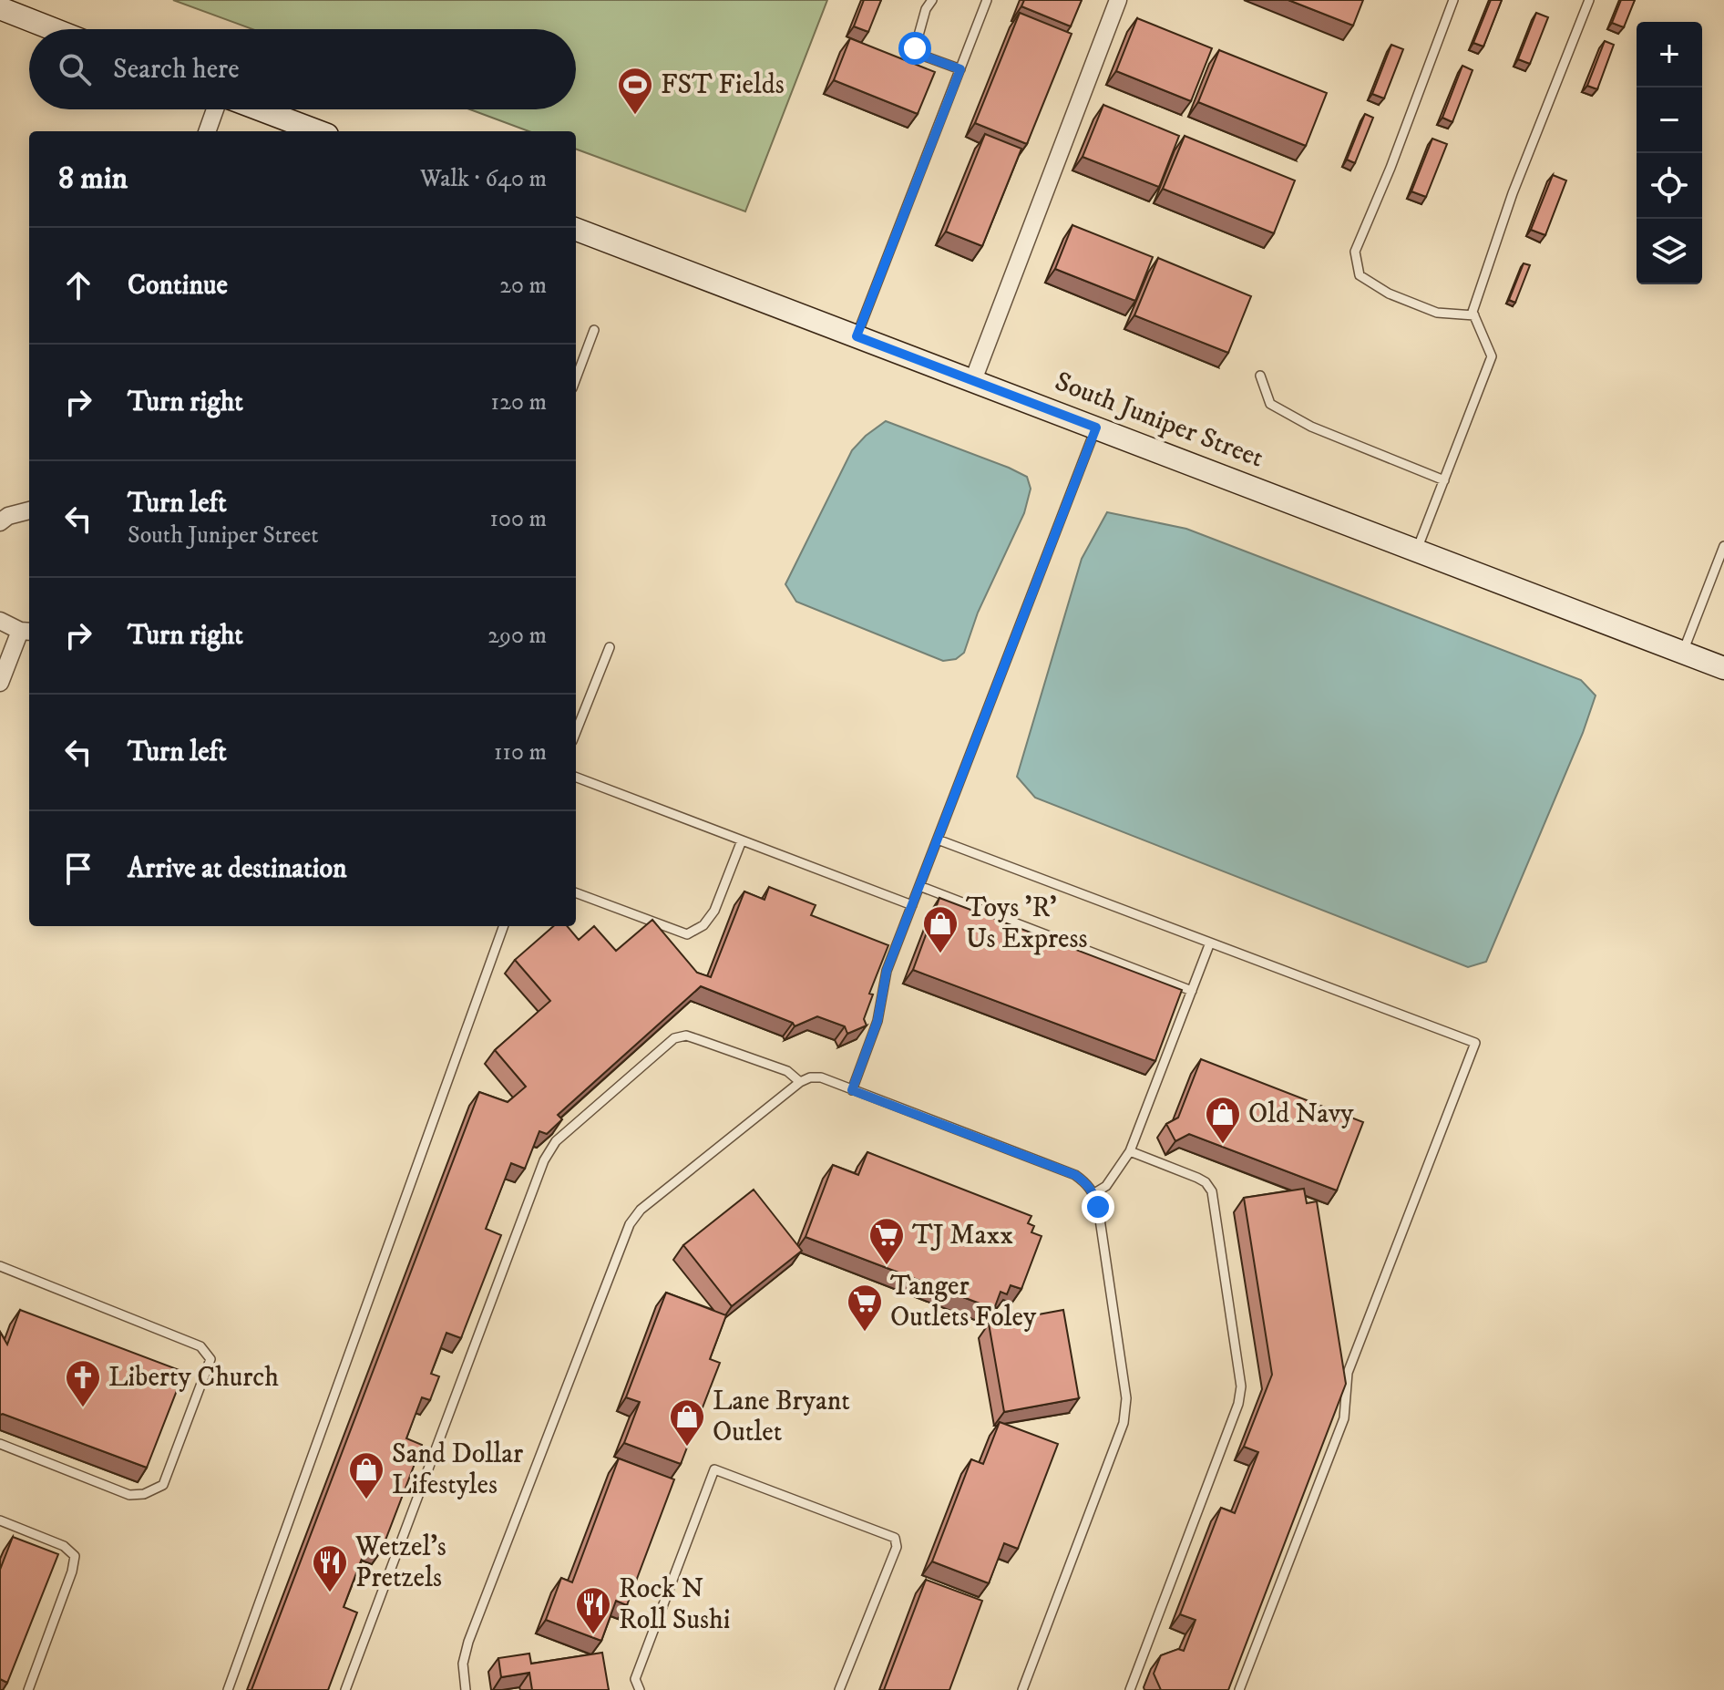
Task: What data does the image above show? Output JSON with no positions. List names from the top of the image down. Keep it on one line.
{"streets":{"street":["South Juniper Street"]},"places":{"sports":["FST Fields"],"shop":["Toys 'R' Us Express","Old Navy","Lane Bryant Outlet","Sand Dollar Lifestyles"],"supermarket":["TJ Maxx","Tanger Outlets Foley"],"church":["Liberty Church"],"restaurant":["Wetzel's Pretzels","Rock N Roll Sushi"]},"page":{"map_buttons":["+","−"],"search":"Search here","heading":["8 min","Walk · 640 m"],"list":[["Continue","20 m"],["Turn right","120 m"],["Turn left","South Juniper Street","100 m"],["Turn right","290 m"],["Turn left","110 m"],"Arrive at destination"]}}
